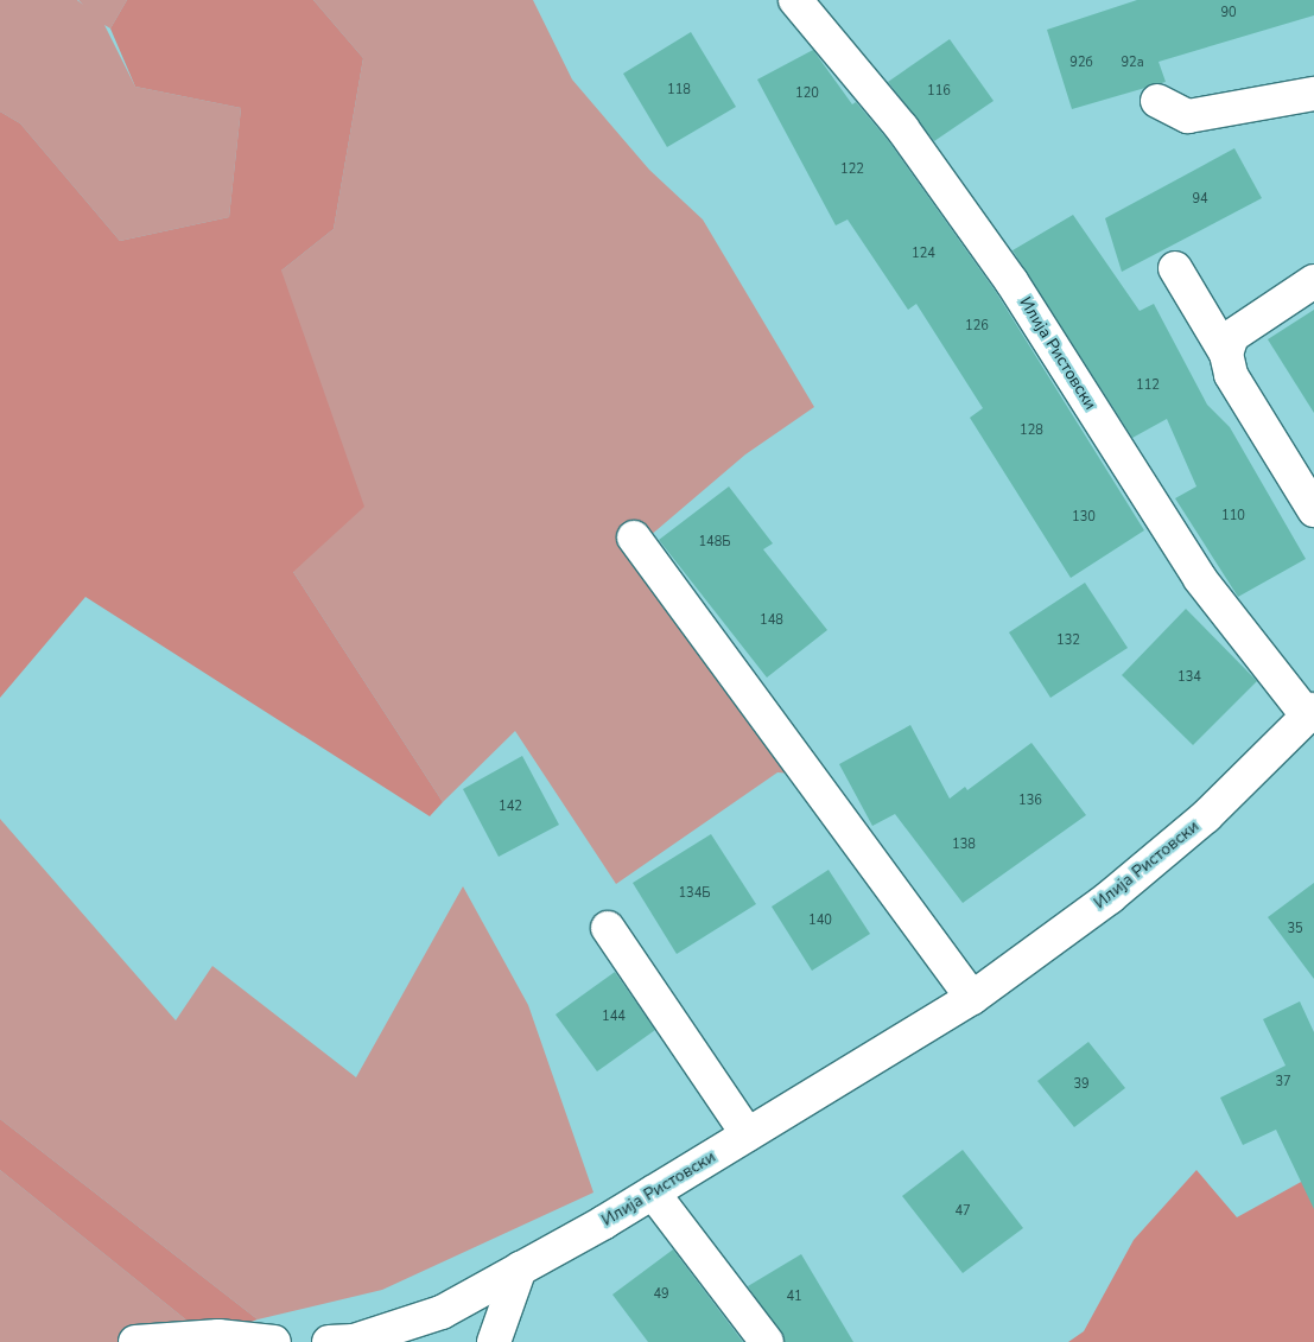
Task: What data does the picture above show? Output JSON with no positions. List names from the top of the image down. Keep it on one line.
{"streets":{"street":["Илија Ристовски"]},"house_numbers":["90","92б","92а","118","116","120","122","94","124","126","112","128","110","130","148Б","148","132","134","136","142","138","134Б","140","35","144","37","39","47","49","41"]}
